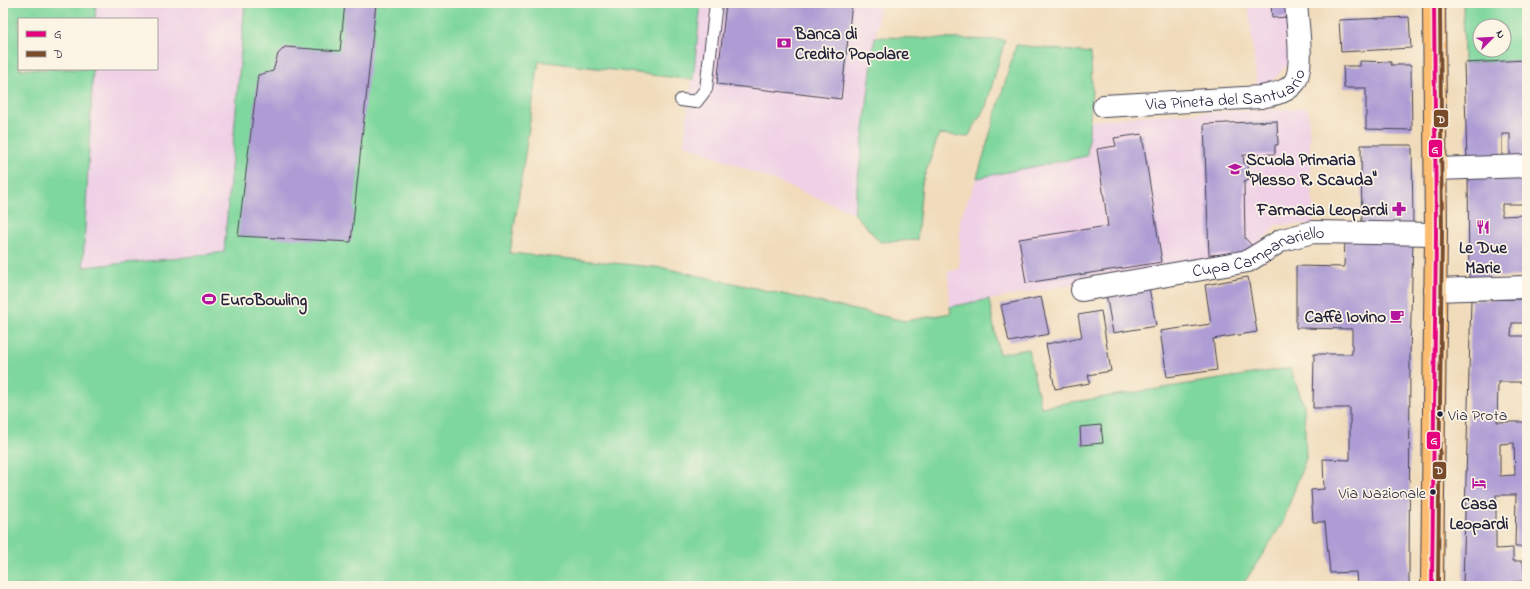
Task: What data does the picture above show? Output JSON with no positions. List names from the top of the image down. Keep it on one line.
{"streets":{"street":["Via Pineta del Santuario","Cupa Campanariello"]},"places":{"bank":["Banca di Credito Popolare"],"school or university":["Scuola Primaria \"Plesso R. Scauda\""],"pharmacy":["Farmacia Leopardi"],"restaurant":["Le Due Marie"],"sports":["EuroBowling"],"cafe":["Caffè Iovino"],"other":["Via Prota","Via Nazionale"],"hotel":["Casa Leopardi"]},"lines":["transit line G","transit line D"],"legend":["G","D"],"north":"top right"}
